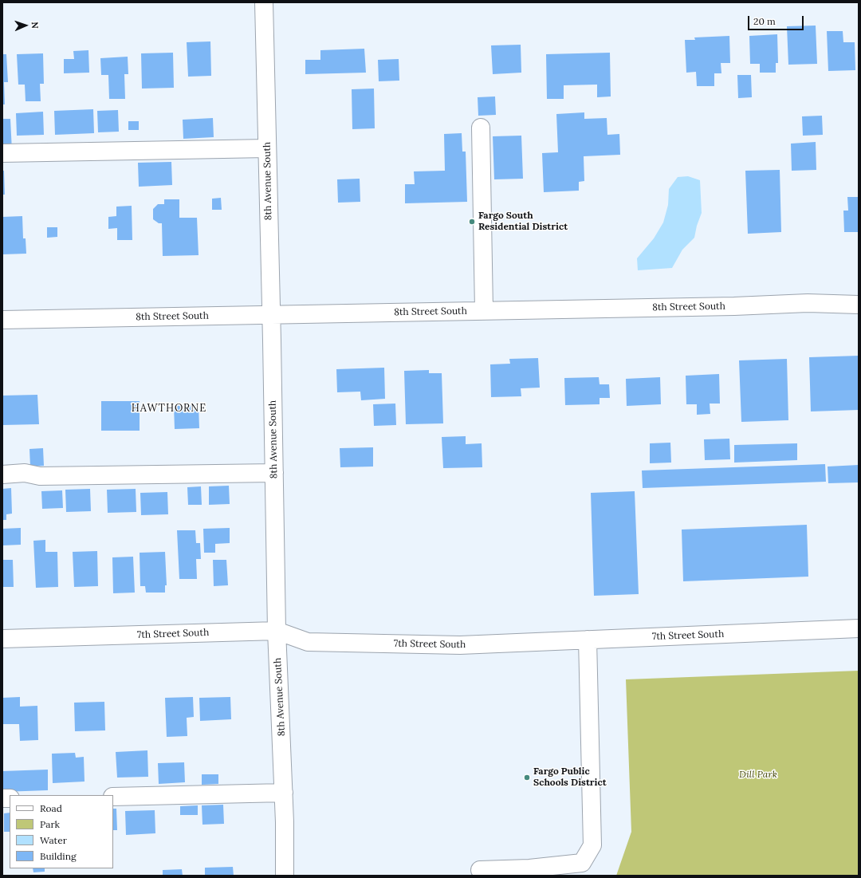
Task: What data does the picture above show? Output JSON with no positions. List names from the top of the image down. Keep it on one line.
{"streets":{"street":["8th Avenue South","8th Street South","7th Street South"]},"crossings":[["8th Avenue South","8th Street South"],["8th Avenue South","7th Street South"]],"districts":["HAWTHORNE"],"parks":["Dill Park"],"places":["Fargo South Residential District","Fargo Public Schools District"],"legend":["Road","Park","Water","Building"],"scale_bar":"20 m","north":"right"}
